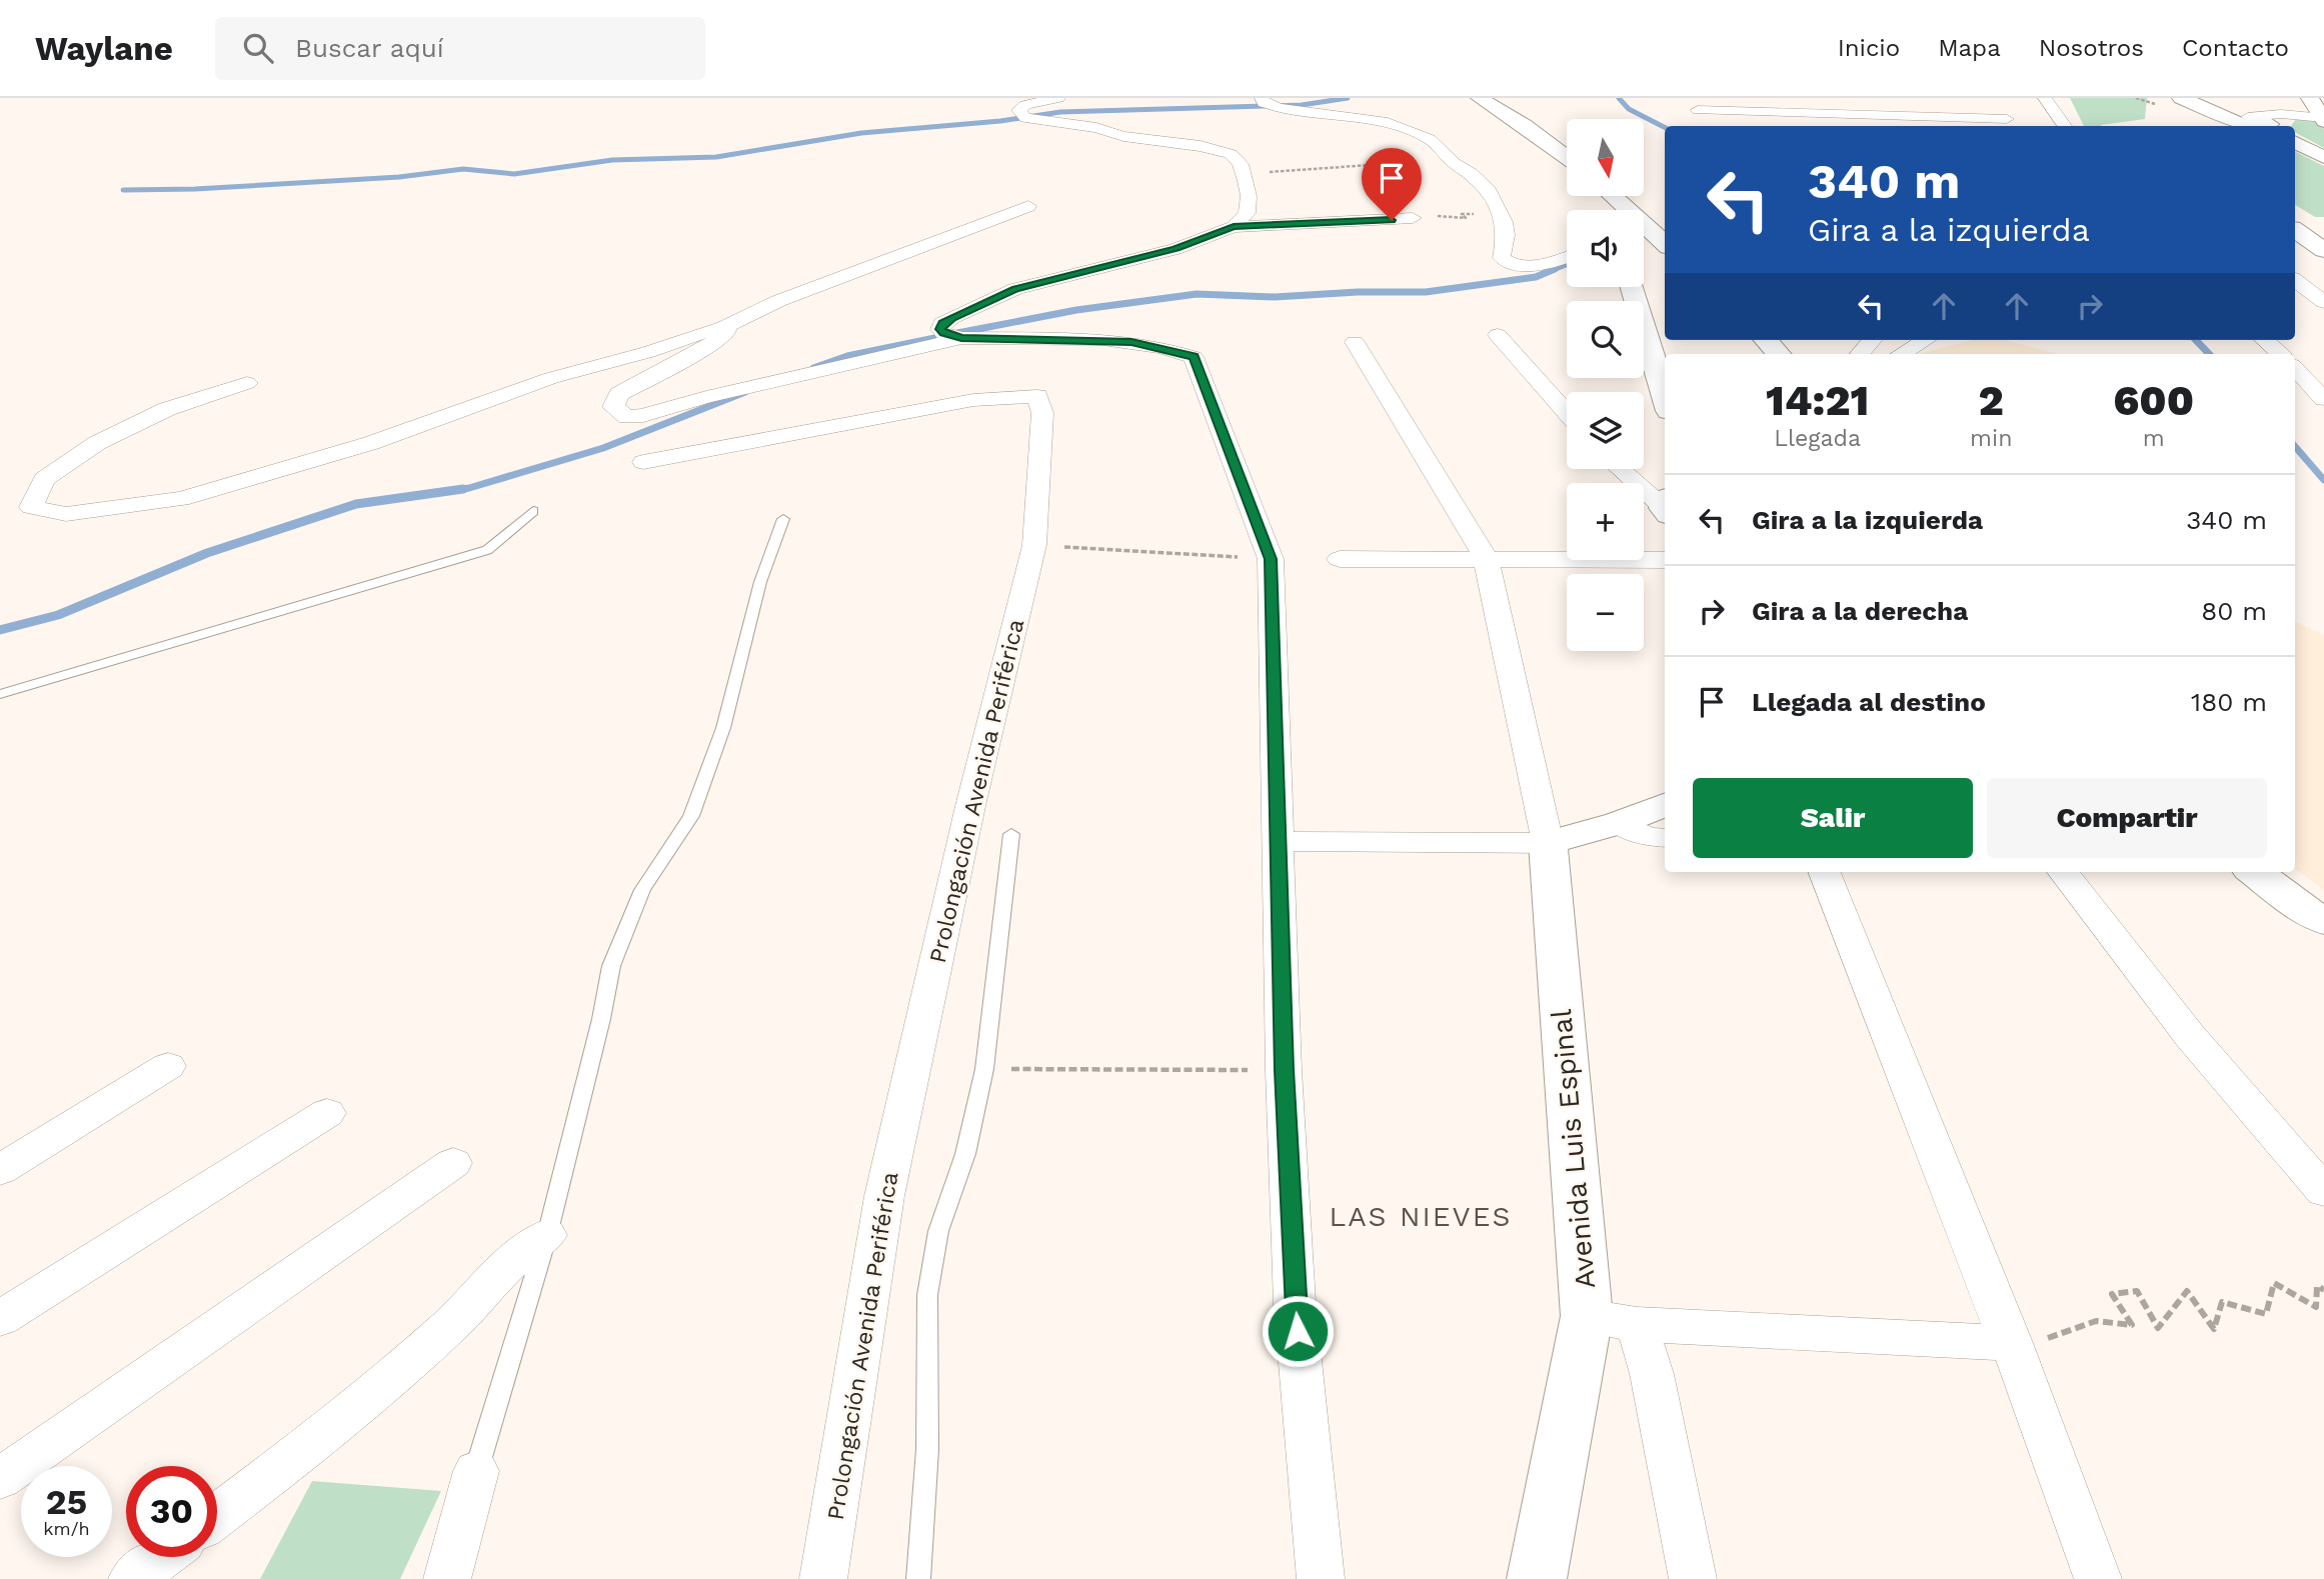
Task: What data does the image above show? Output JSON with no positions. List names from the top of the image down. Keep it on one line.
{"streets":{"street":["Prolongación Avenida Periférica","Avenida Luis Espinal"]},"districts":["LAS NIEVES"],"north":"bottom","page":{"header":"Waylane","search":"Buscar aquí","nav":["Inicio","Mapa","Nosotros","Contacto"],"map_buttons":["+","−"],"turn":["340 m","Gira a la izquierda"],"eta":["14:21","Llegada","2","min","600","m"],"list":[{"name":"Gira a la izquierda","value":"340 m"},{"name":"Gira a la derecha","value":"80 m"},{"name":"Llegada al destino","value":"180 m"}],"buttons":["Salir","Compartir"],"speed":"25 km/h","limit":"30"}}
